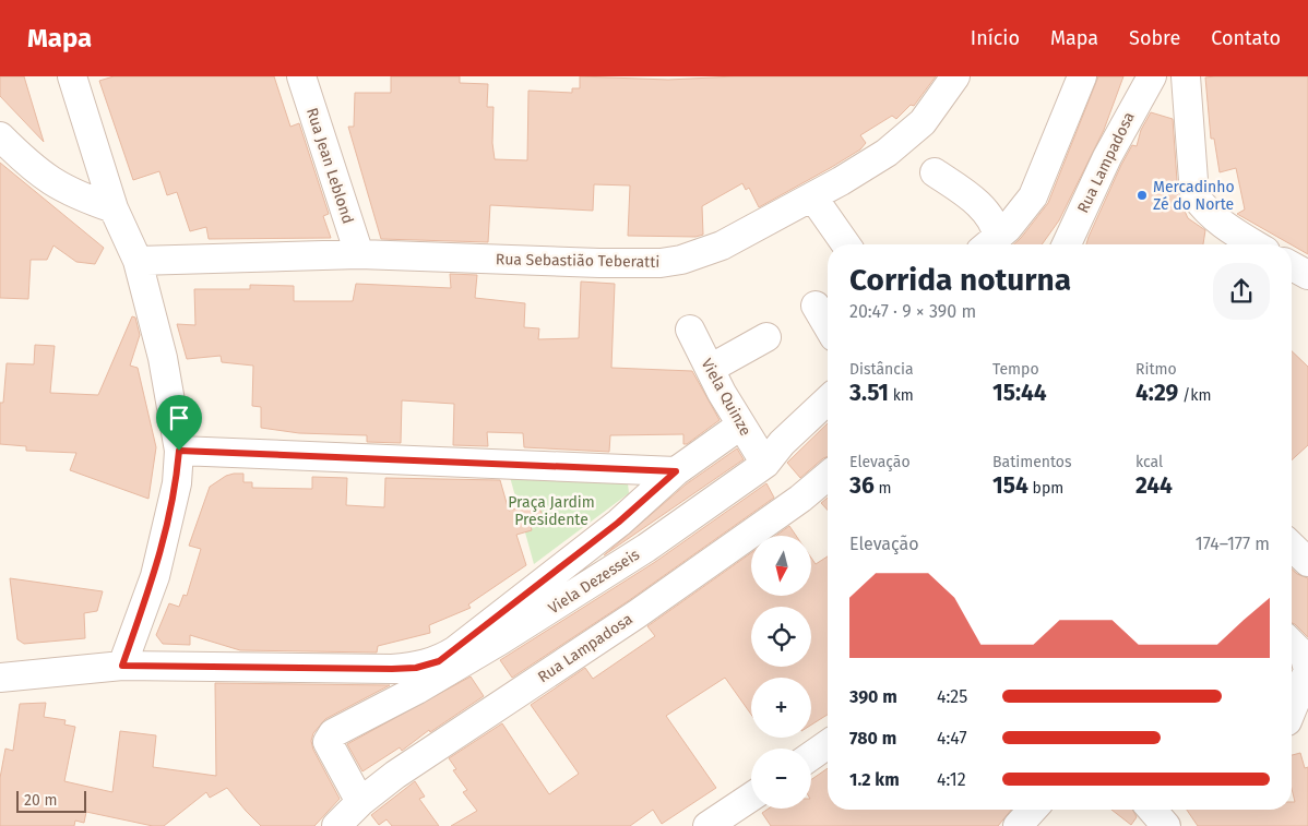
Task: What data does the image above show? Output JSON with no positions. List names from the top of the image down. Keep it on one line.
{"streets":{"street":["Rua Lampadosa","Rua Jean Leblond","Rua Sebastião Teberatti","Viela Quinze","Viela Dezesseis"]},"crossings":[["Rua Lampadosa","Viela Dezesseis"],["Rua Jean Leblond","Rua Sebastião Teberatti"],["Viela Quinze","Viela Dezesseis"]],"parks":["Praça Jardim Presidente"],"places":["Mercadinho Zé do Norte"],"scale_bar":"20 m","north":"bottom","page":{"header":"Mapa","nav":["Início","Mapa","Sobre","Contato"],"heading":["Corrida noturna","20:47 · 9 × 390 m"],"stats":[["Distância","3.51 km"],["Tempo","15:44"],["Ritmo","4:29 /km"],["Elevação","36 m"],["Batimentos","154 bpm"],["kcal","244"]],"chart":["Elevação","174–177 m"],"map_buttons":["+","−"],"list":[{"name":"390 m","note":"4:25"},{"name":"780 m","note":"4:47"},{"name":"1.2 km","note":"4:12"}],"scale":"20 m"}}
